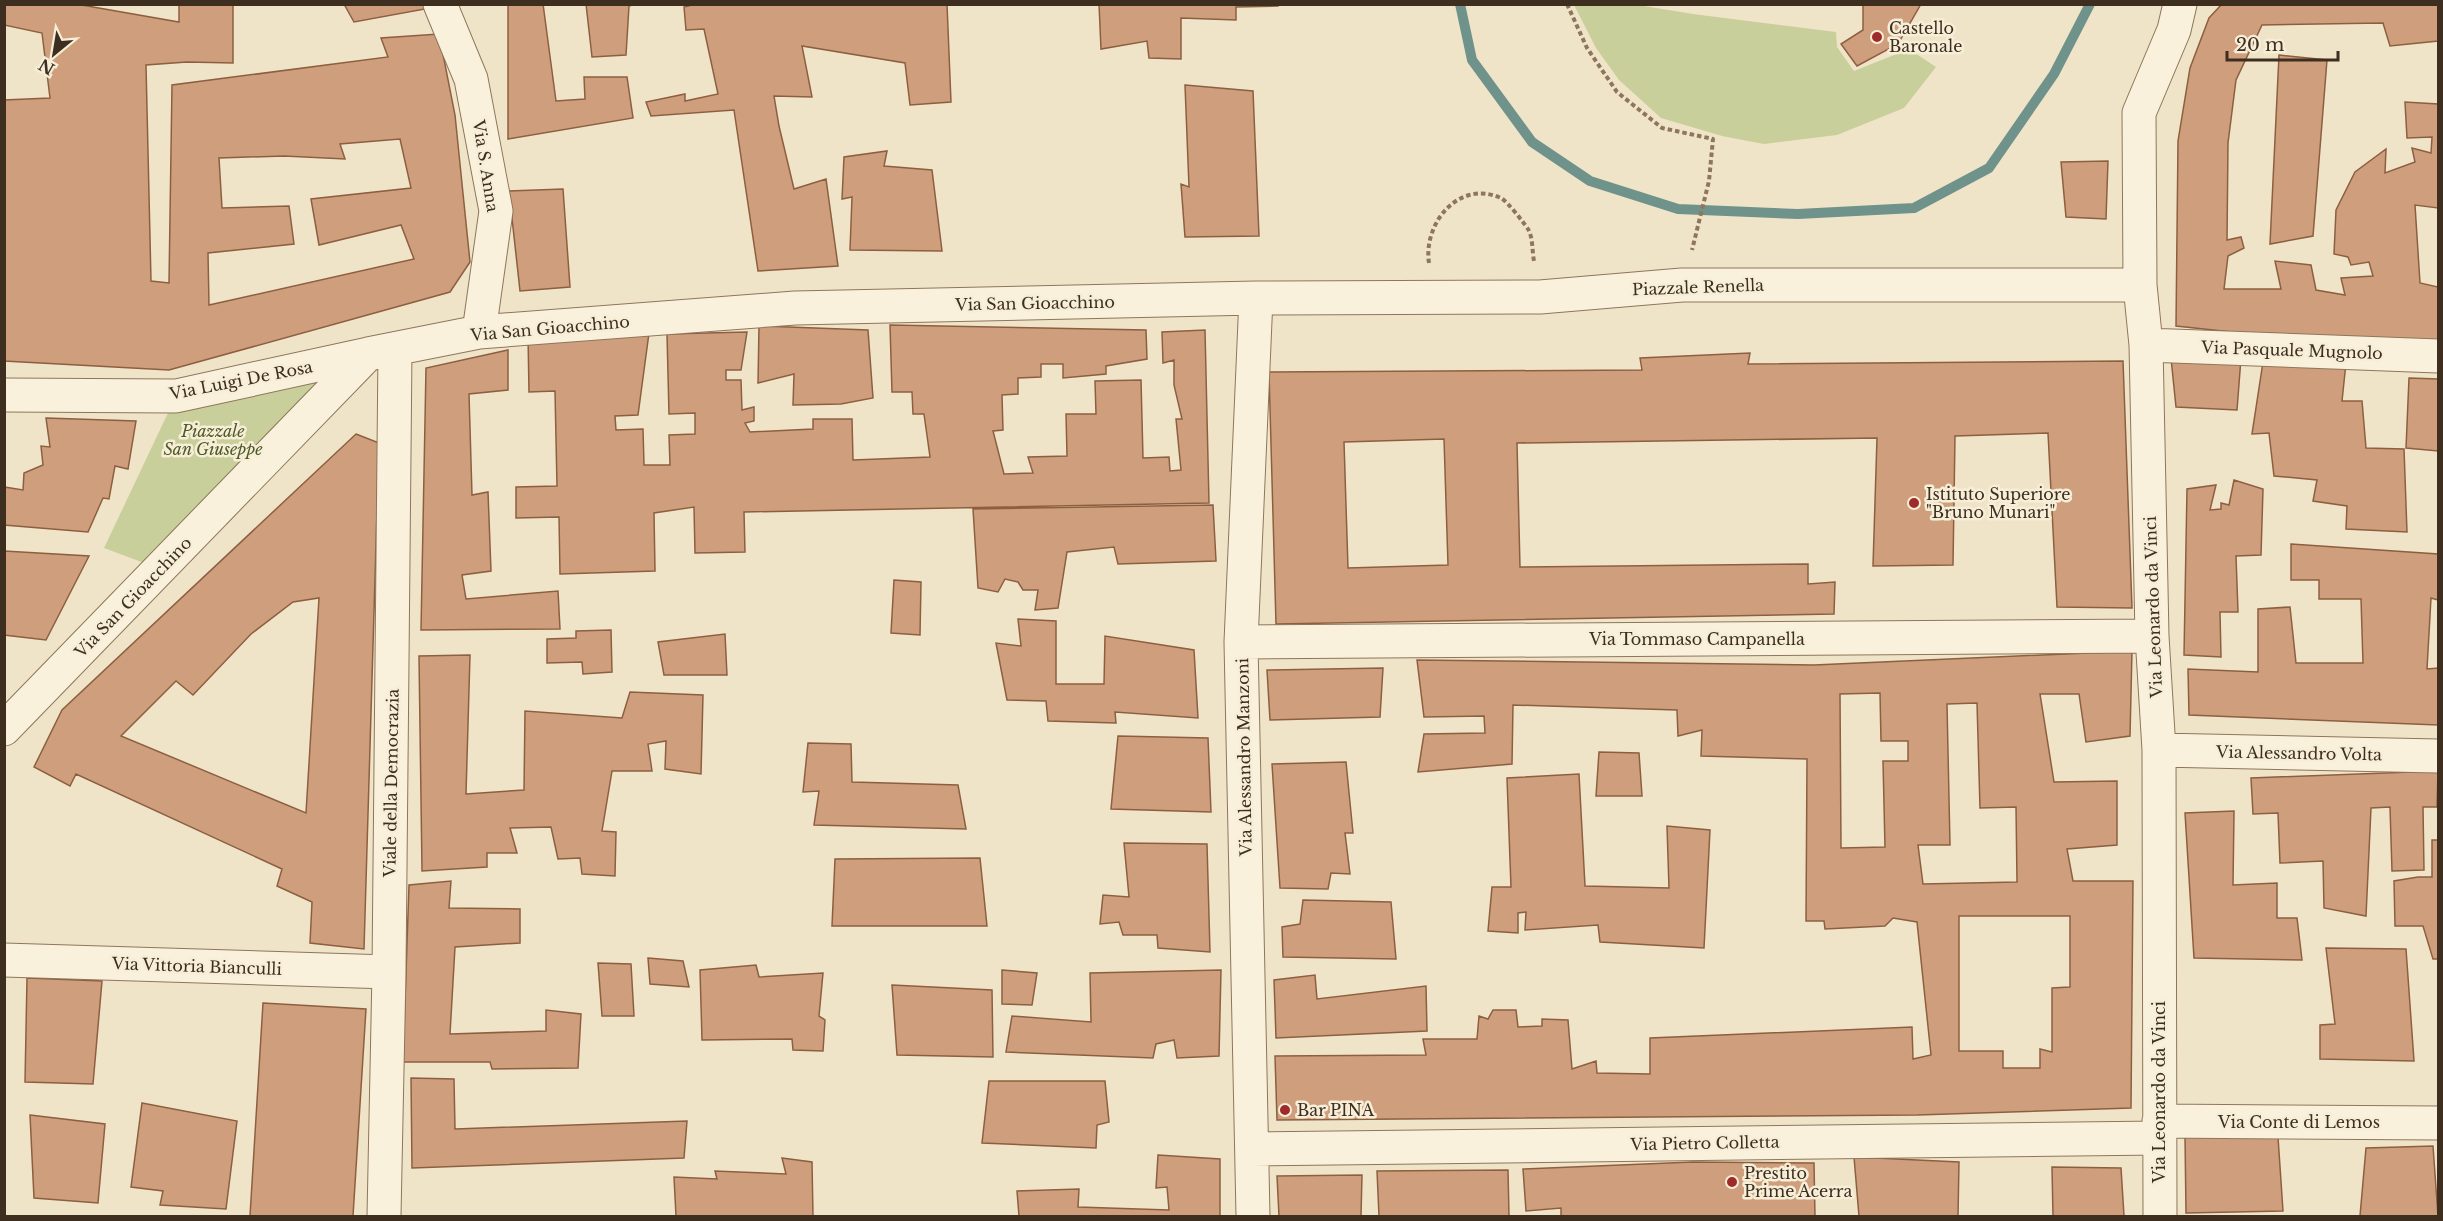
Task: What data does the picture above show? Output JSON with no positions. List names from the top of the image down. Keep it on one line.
{"streets":{"street":["Via S. Anna","Piazzale Renella","Via San Gioacchino","Via Pasquale Mugnolo","Via Luigi De Rosa","Via Leonardo da Vinci","Via Tommaso Campanella","Via Alessandro Volta","Via Alessandro Manzoni","Viale della Democrazia","Via Vittoria Bianculli","Via Conte di Lemos","Via Pietro Colletta"]},"crossings":[["Via S. Anna","Via San Gioacchino"],["Piazzale Renella","Via San Gioacchino"],["Piazzale Renella","Via Leonardo da Vinci"],["Piazzale Renella","Via Alessandro Manzoni"],["Via San Gioacchino","Via Luigi De Rosa"],["Via San Gioacchino","Via Alessandro Manzoni"],["Via San Gioacchino","Viale della Democrazia"],["Via Pasquale Mugnolo","Via Leonardo da Vinci"],["Via Luigi De Rosa","Viale della Democrazia"],["Via Leonardo da Vinci","Via Tommaso Campanella"],["Via Leonardo da Vinci","Via Alessandro Volta"],["Via Leonardo da Vinci","Via Conte di Lemos"],["Via Leonardo da Vinci","Via Pietro Colletta"],["Via Tommaso Campanella","Via Alessandro Manzoni"],["Via Alessandro Manzoni","Via Pietro Colletta"],["Viale della Democrazia","Via Vittoria Bianculli"],["Via Conte di Lemos","Via Pietro Colletta"]],"parks":["Piazzale San Giuseppe"],"places":["Castello Baronale","Istituto Superiore \"Bruno Munari\"","Bar PINA","Prestito Prime Acerra"],"scale_bar":"20 m","north":"bottom left"}
